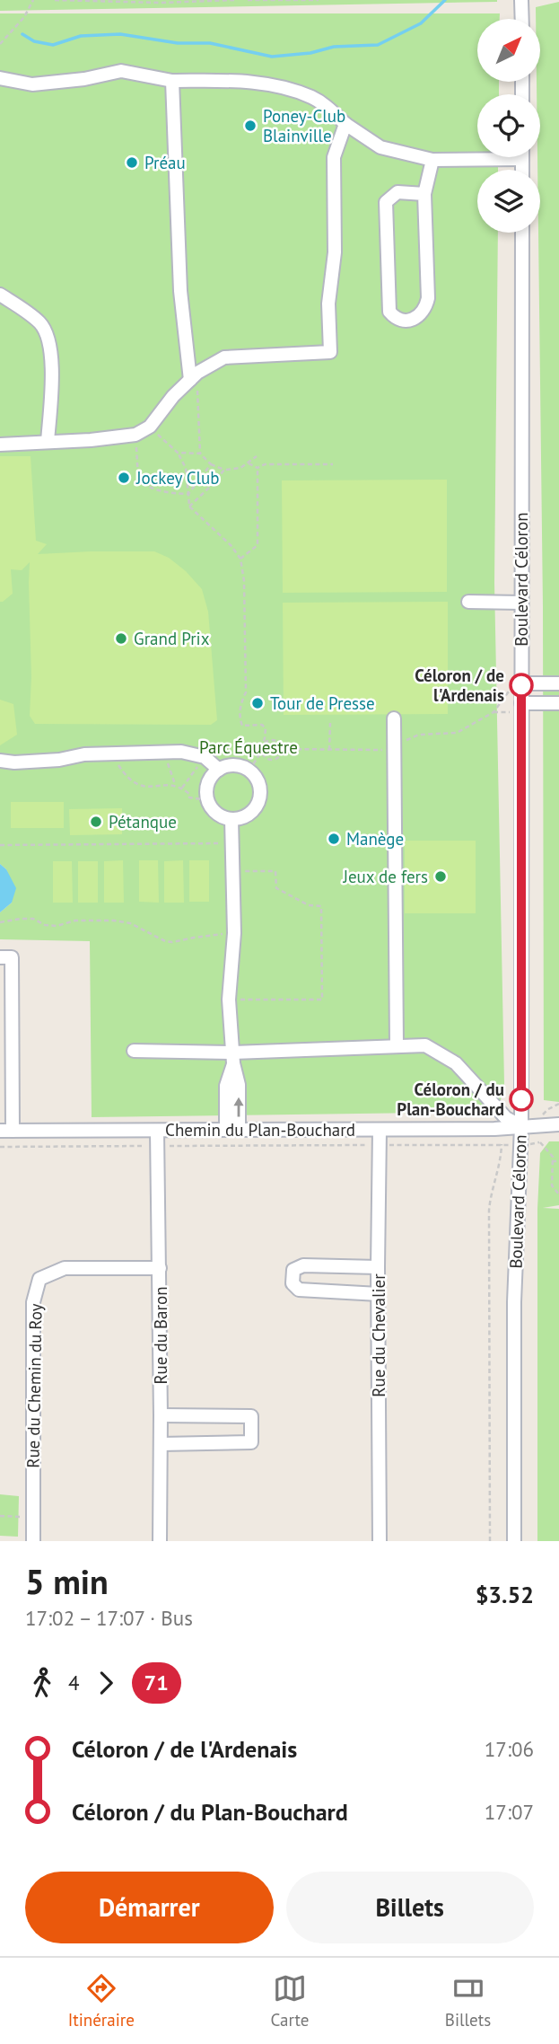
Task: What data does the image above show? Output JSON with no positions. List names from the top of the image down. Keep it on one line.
{"streets":{"street":["Boulevard Céloron","Chemin du Plan-Bouchard","Rue du Baron","Rue du Chevalier","Rue du Chemin du Roy"]},"crossings":[["Boulevard Céloron","Chemin du Plan-Bouchard"],["Chemin du Plan-Bouchard","Rue du Baron"],["Chemin du Plan-Bouchard","Rue du Chevalier"],["Rue du Baron","Rue du Chemin du Roy"]],"parks":["Parc Équestre"],"places":["Poney-Club Blainville","Préau","Jockey Club","Grand Prix","Céloron / de l'Ardenais","Tour de Presse","Pétanque","Manège","Jeux de fers","Céloron / du Plan-Bouchard"],"lines":["bus line 71"],"north":"top right","page":{"heading":["5 min","17:02 – 17:07 · Bus","$3.52"],"legs":["4","71"],"list":[{"name":"Céloron / de l'Ardenais","value":"17:06"},{"name":"Céloron / du Plan-Bouchard","value":"17:07"}],"buttons":["Démarrer","Billets"],"tabs":["Itinéraire","Carte","Billets"]}}
